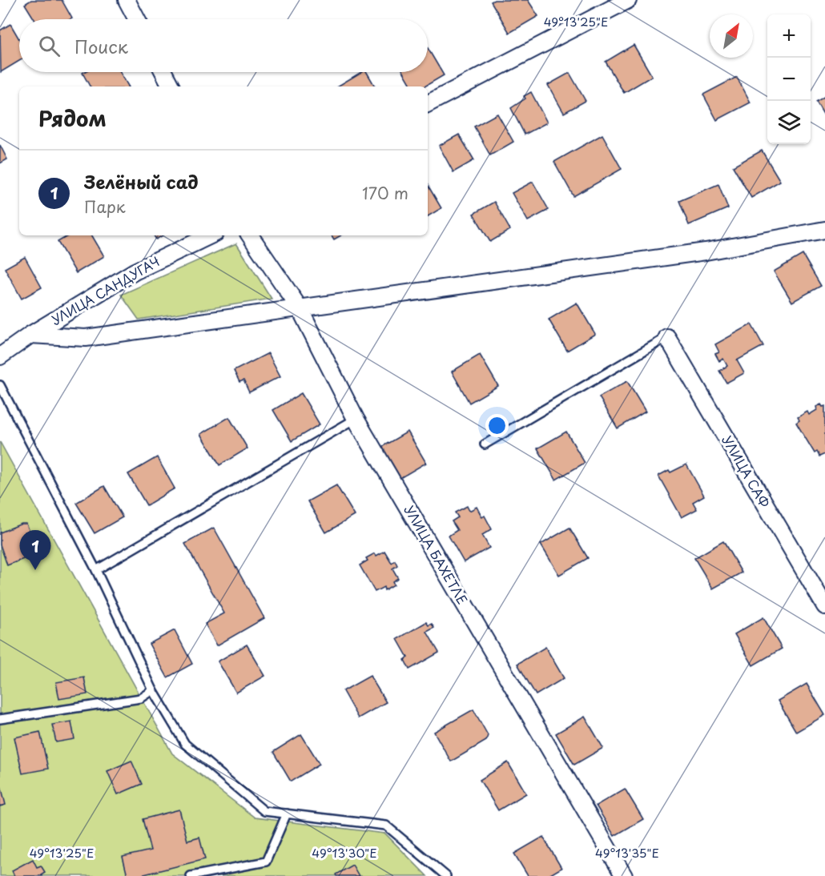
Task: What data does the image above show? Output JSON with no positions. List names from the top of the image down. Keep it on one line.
{"streets":{"street":["УЛИЦА САНДУГАЧ","УЛИЦА САФ","УЛИЦА БАХЕТЛЕ"]},"north":"top right","page":{"map_buttons":["+","−"],"search":"Поиск","heading":"Рядом","list":[{"mark":"1","name":"Зелёный сад","note":"Парк","value":"170 m"}],"pins":"1"},"coordinates":["49°13'25\"E","49°13'30\"E","49°13'35\"E"]}
